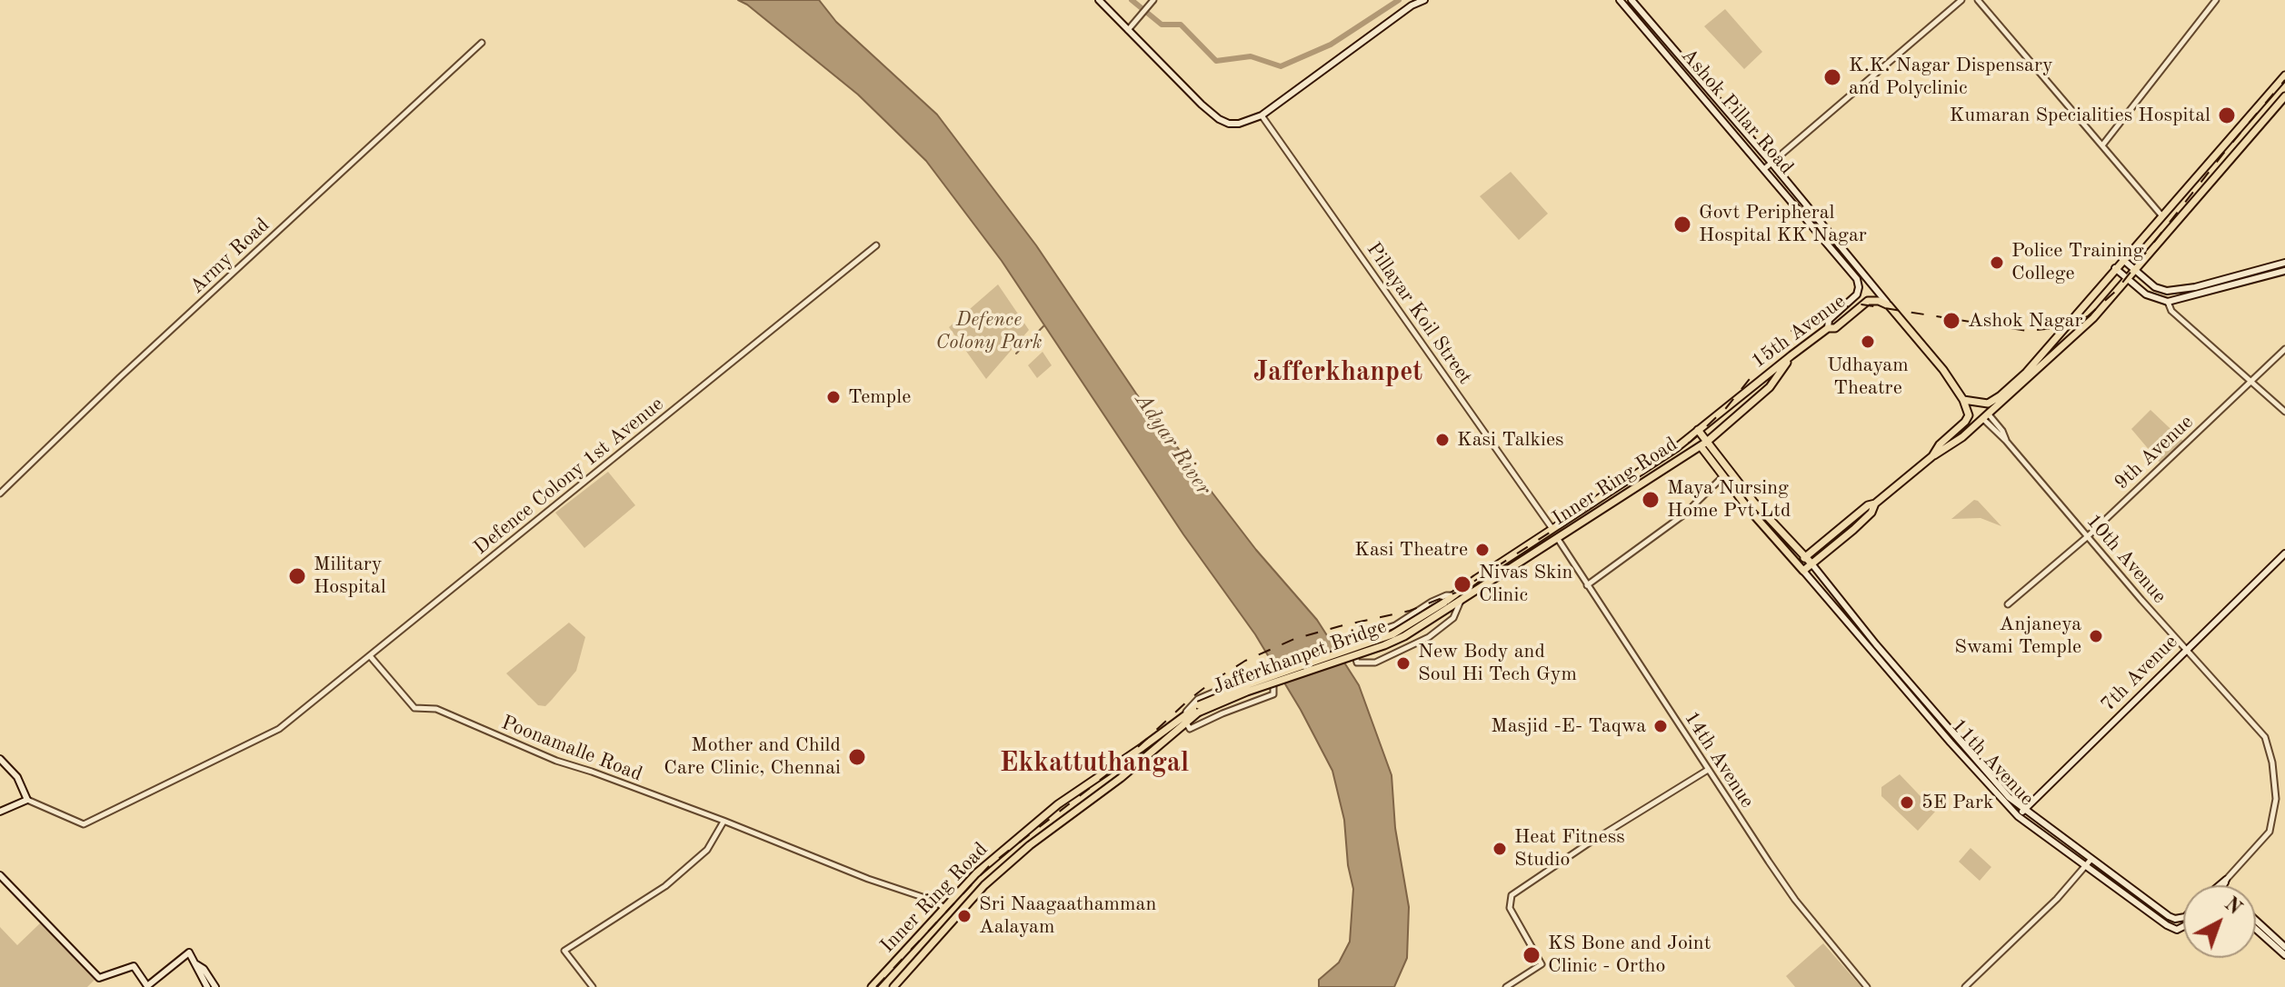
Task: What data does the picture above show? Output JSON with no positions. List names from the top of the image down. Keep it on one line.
{"streets":{"main road":["Ashok Pillar Road","15th Avenue","Inner Ring Road","Jafferkhanpet Bridge","7th Avenue","11th Avenue"],"street":["Army Road","Pillayar Koil Street","9th Avenue","Defence Colony 1st Avenue","10th Avenue","Poonamalle Road","14th Avenue"]},"crossings":[["Ashok Pillar Road","15th Avenue"],["Pillayar Koil Street","Inner Ring Road"],["15th Avenue","Inner Ring Road"],["9th Avenue","10th Avenue"],["Defence Colony 1st Avenue","Poonamalle Road"],["Inner Ring Road","Jafferkhanpet Bridge"],["Inner Ring Road","Poonamalle Road"],["Inner Ring Road","14th Avenue"],["Inner Ring Road","11th Avenue"],["10th Avenue","7th Avenue"],["7th Avenue","11th Avenue"]],"districts":["Jafferkhanpet","Ekkattuthangal"],"water":["Adyar River"],"parks":["Defence Colony Park"],"places":["K.K. Nagar Dispensary and Polyclinic","Kumaran Specialities Hospital","Govt Peripheral Hospital KK Nagar","Police Training College","Ashok Nagar","Udhayam Theatre","Temple","Kasi Talkies","Maya Nursing Home Pvt Ltd","Kasi Theatre","Military Hospital","Nivas Skin Clinic","Anjaneya Swami Temple","New Body and Soul Hi Tech Gym","Masjid -E- Taqwa","Mother and Child Care Clinic, Chennai","5E Park","Heat Fitness Studio","Sri Naagaathamman Aalayam","KS Bone and Joint Clinic - Ortho"],"north":"top right"}
